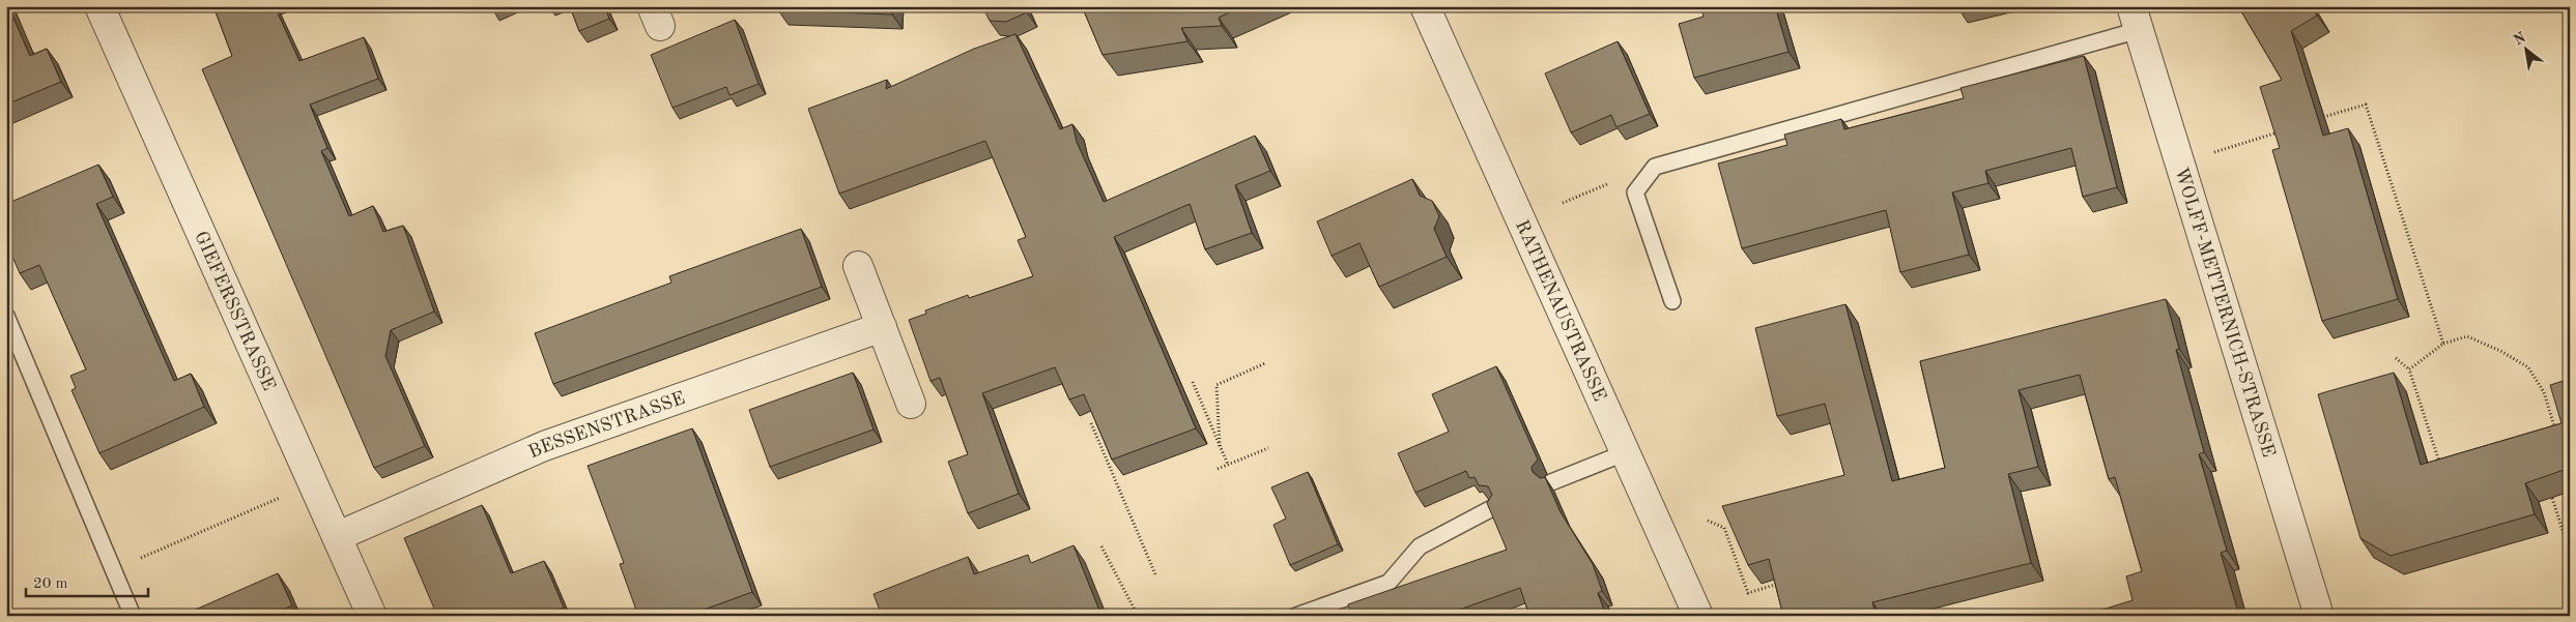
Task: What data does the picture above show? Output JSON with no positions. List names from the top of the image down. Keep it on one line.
{"streets":{"street":["GIEFERSSTRASSE","WOLFF-METTERNICH-STRASSE","RATHENAUSTRASSE","BESSENSTRASSE"]},"crossings":[["GIEFERSSTRASSE","BESSENSTRASSE"]],"scale_bar":"20 m","north":"top left"}
